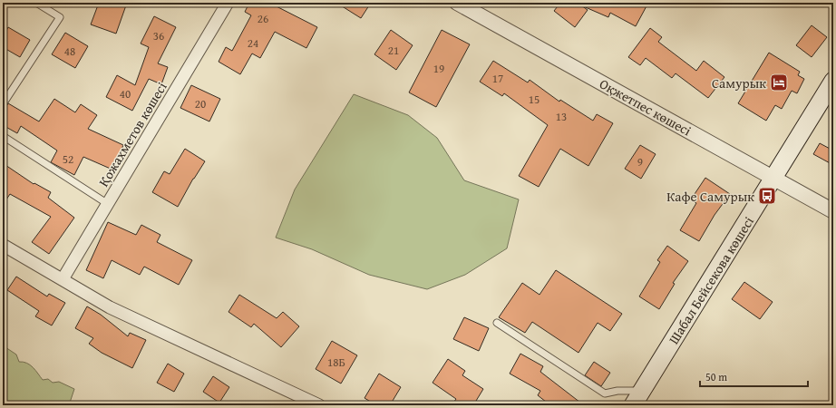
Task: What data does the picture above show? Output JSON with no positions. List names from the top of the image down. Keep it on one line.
{"streets":{"main road":["Шабал Бейсекова көшесі"],"street":["Оқжетпес көшесі","Қожахметов көшесі"]},"crossings":[["Оқжетпес көшесі","Шабал Бейсекова көшесі"]],"places":{"hotel":["Самурык"],"bus stop":["Кафе Самурык"]},"house_numbers":["26","36","24","21","48","19","17","40","15","20","13","52","9","18Б"],"scale_bar":"50 m"}
